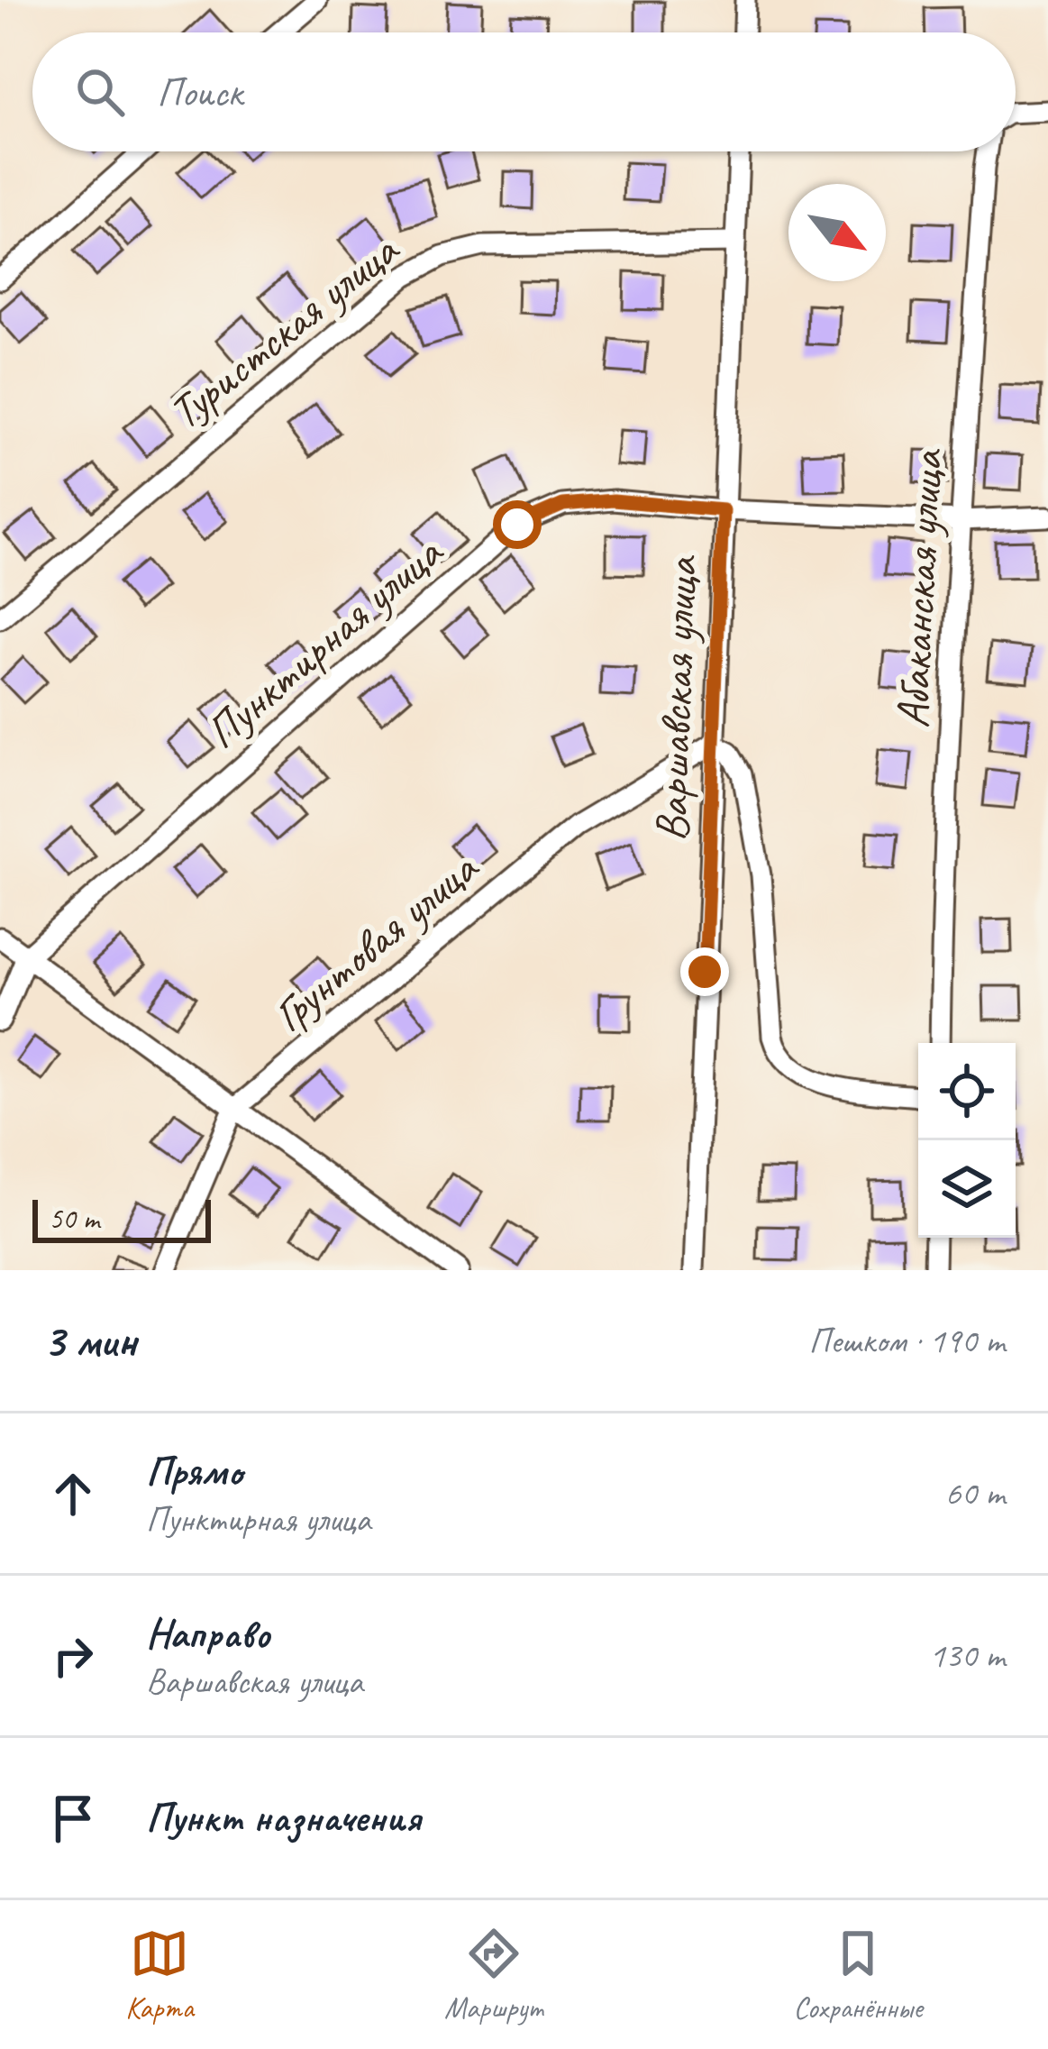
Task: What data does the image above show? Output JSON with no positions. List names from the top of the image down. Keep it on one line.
{"streets":{"street":["Туристская улица","Абаканская улица","Пунктирная улица","Варшавская улица","Грунтовая улица"]},"crossings":[["Туристская улица","Варшавская улица"],["Абаканская улица","Пунктирная улица"],["Пунктирная улица","Варшавская улица"],["Варшавская улица","Грунтовая улица"]],"scale_bar":"50 m","north":"bottom right","page":{"search":"Поиск","scale":"50 m","heading":["3 мин","Пешком · 190 m"],"list":[["Прямо","Пунктирная улица","60 m"],["Направо","Варшавская улица","130 m"],"Пункт назначения"],"nav":["Карта","Маршрут","Сохранённые"]}}
